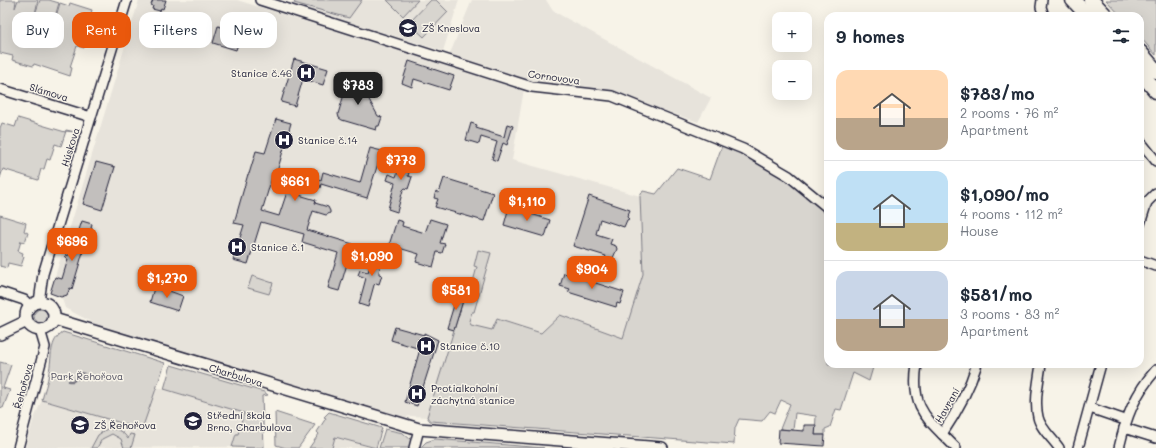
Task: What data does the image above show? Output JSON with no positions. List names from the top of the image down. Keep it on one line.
{"streets":{"street":["Cornovova","Slámova","Húskova","Charbulova","Řehořova","Havraní"]},"crossings":[["Slámova","Húskova"],["Húskova","Charbulova"],["Húskova","Řehořova"],["Charbulova","Řehořova"]],"parks":["Park Řehořova"],"places":{"school or university":["ZŠ Kneslova","Střední škola Brno, Charbulova","ZŠ Řehořova"],"hospital":["Stanice č.46","Stanice č.14","Stanice č.1","Stanice č.10","Protialkoholní záchytná stanice"]},"page":{"map_buttons":["+","−"],"chip":["Buy","Rent","Filters","New"],"heading":"9 homes","list":[{"name":"$783/mo","note":"2 rooms · 76 m² · Apartment"},{"name":"$1,090/mo","note":"4 rooms · 112 m² · House"},{"name":"$581/mo","note":"3 rooms · 83 m² · Apartment"}],"price":["$783","$773","$661","$1,110","$696","$1,090","$904","$1,270","$581"]}}
